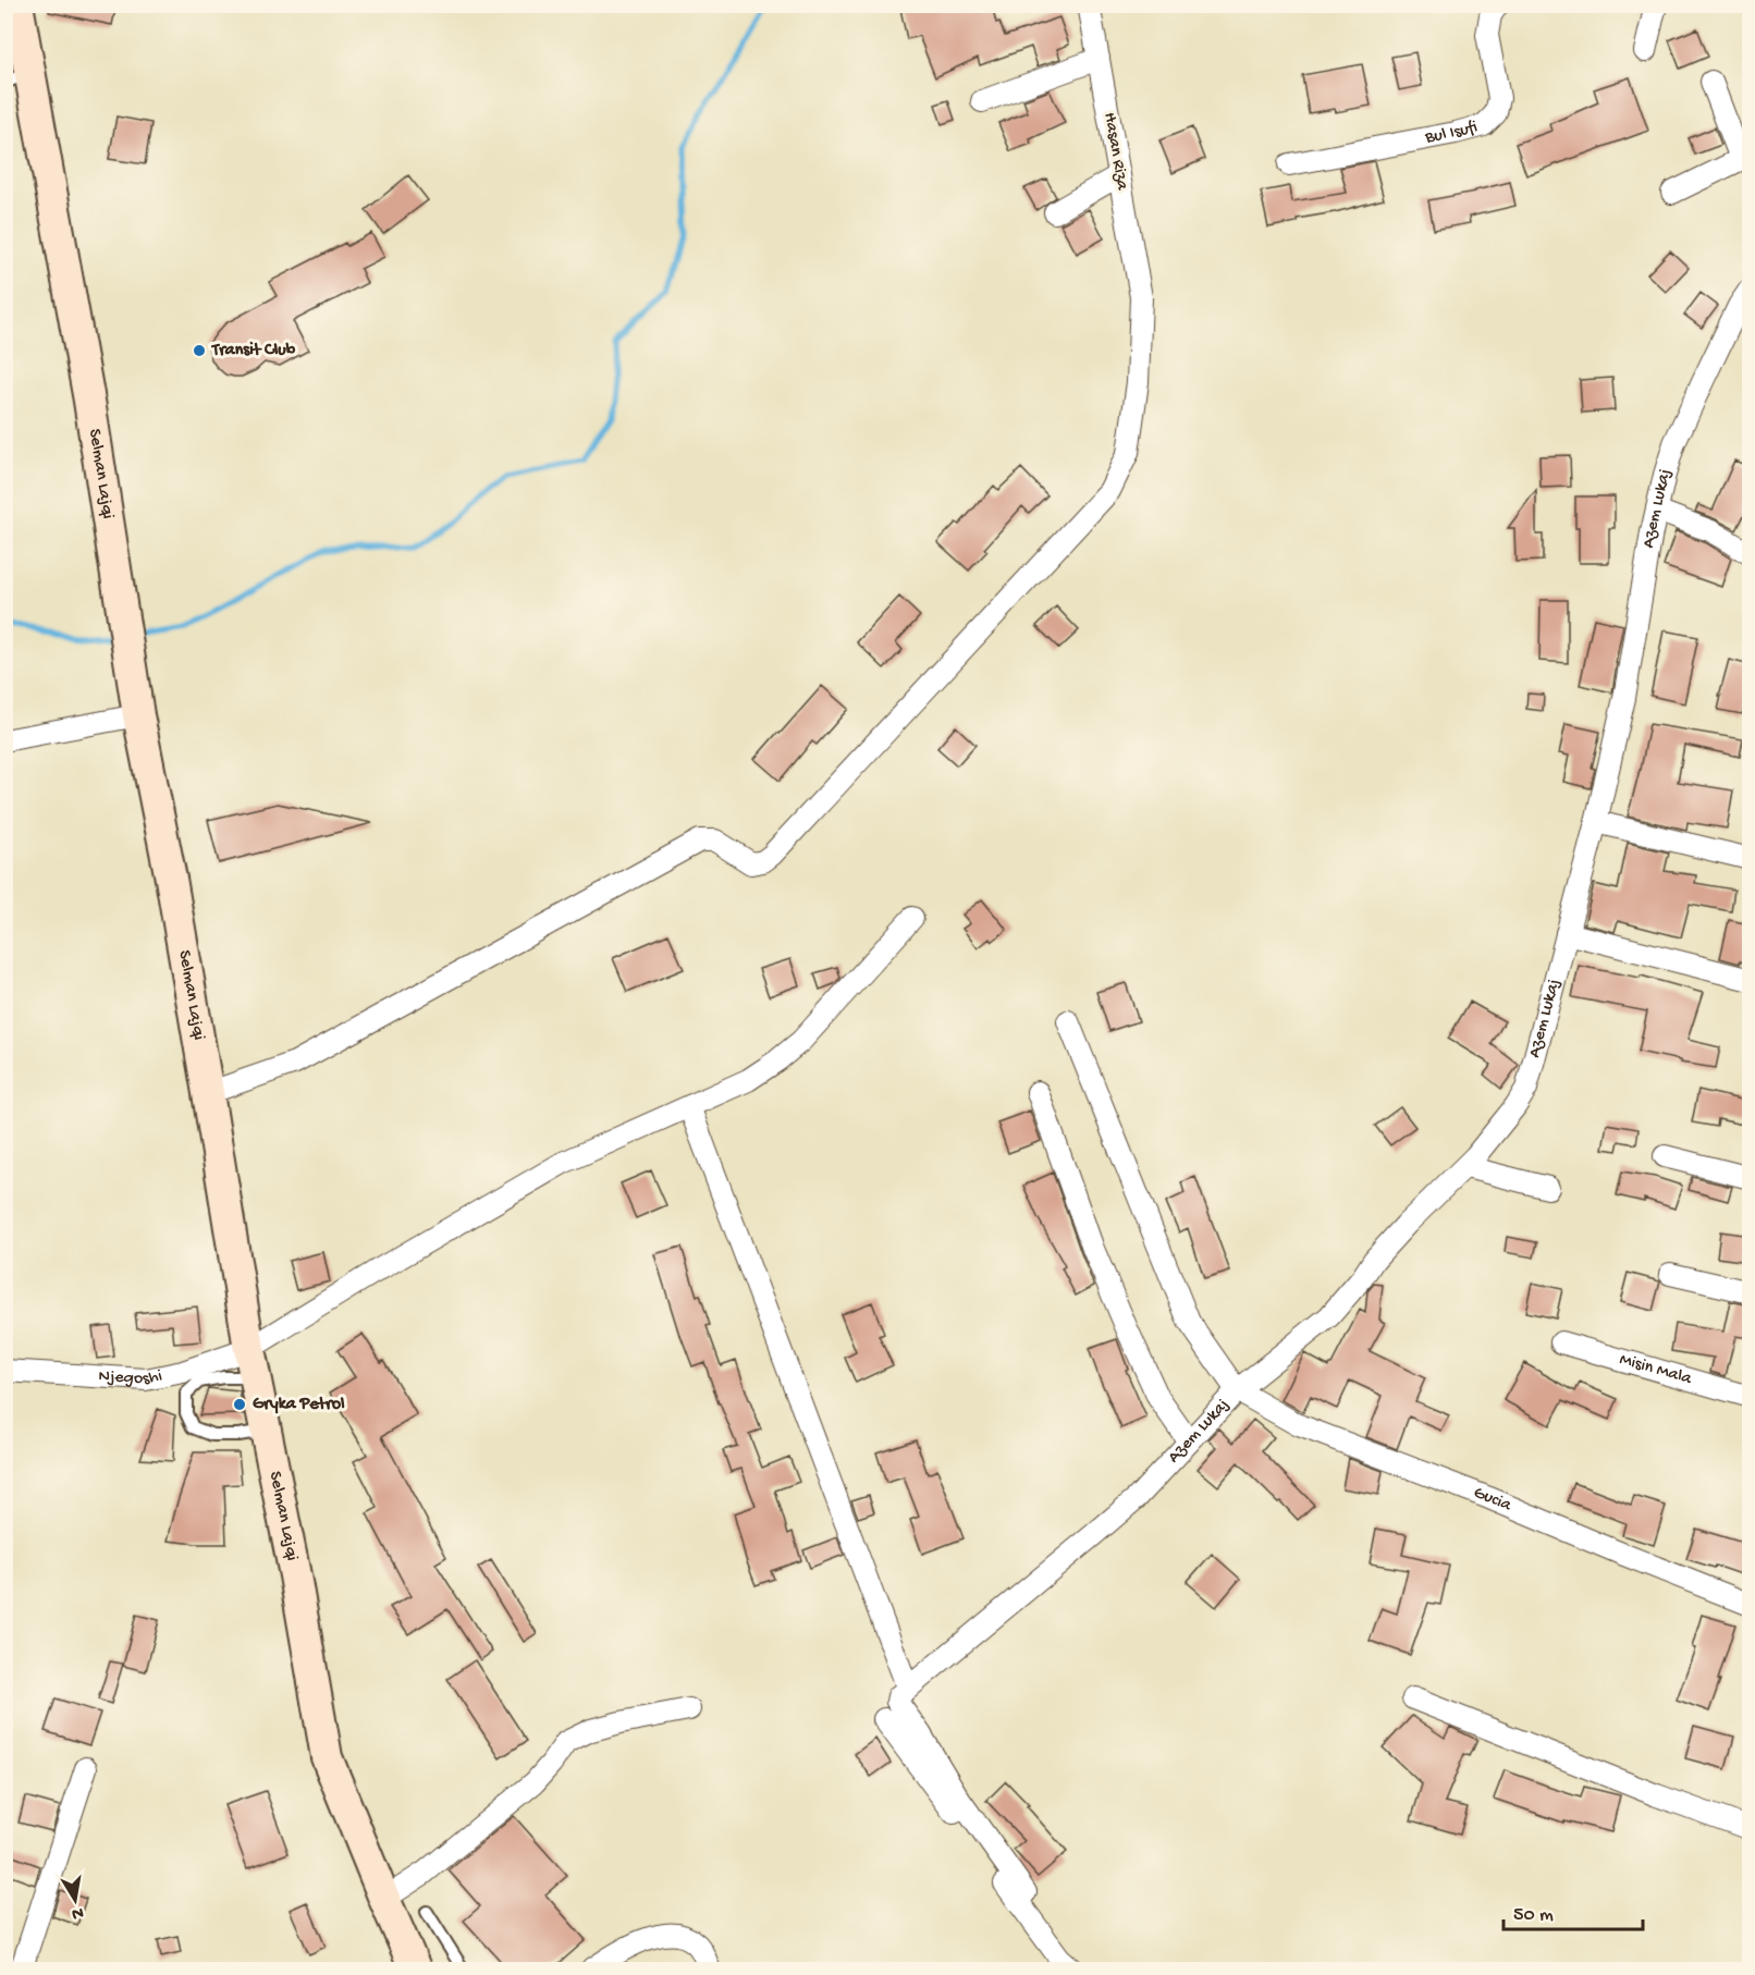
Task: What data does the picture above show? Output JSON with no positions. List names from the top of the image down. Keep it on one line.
{"streets":{"street":["Bul Isufi","Hasan Riza","Selman Lajqi","Azem Lukaj","Misin Mala","Njegoshi","Gucia"]},"crossings":[["Hasan Riza","Selman Lajqi"],["Selman Lajqi","Njegoshi"],["Azem Lukaj","Gucia"]],"places":["Transit Club","Gryka Petrol"],"scale_bar":"50 m","north":"bottom"}
